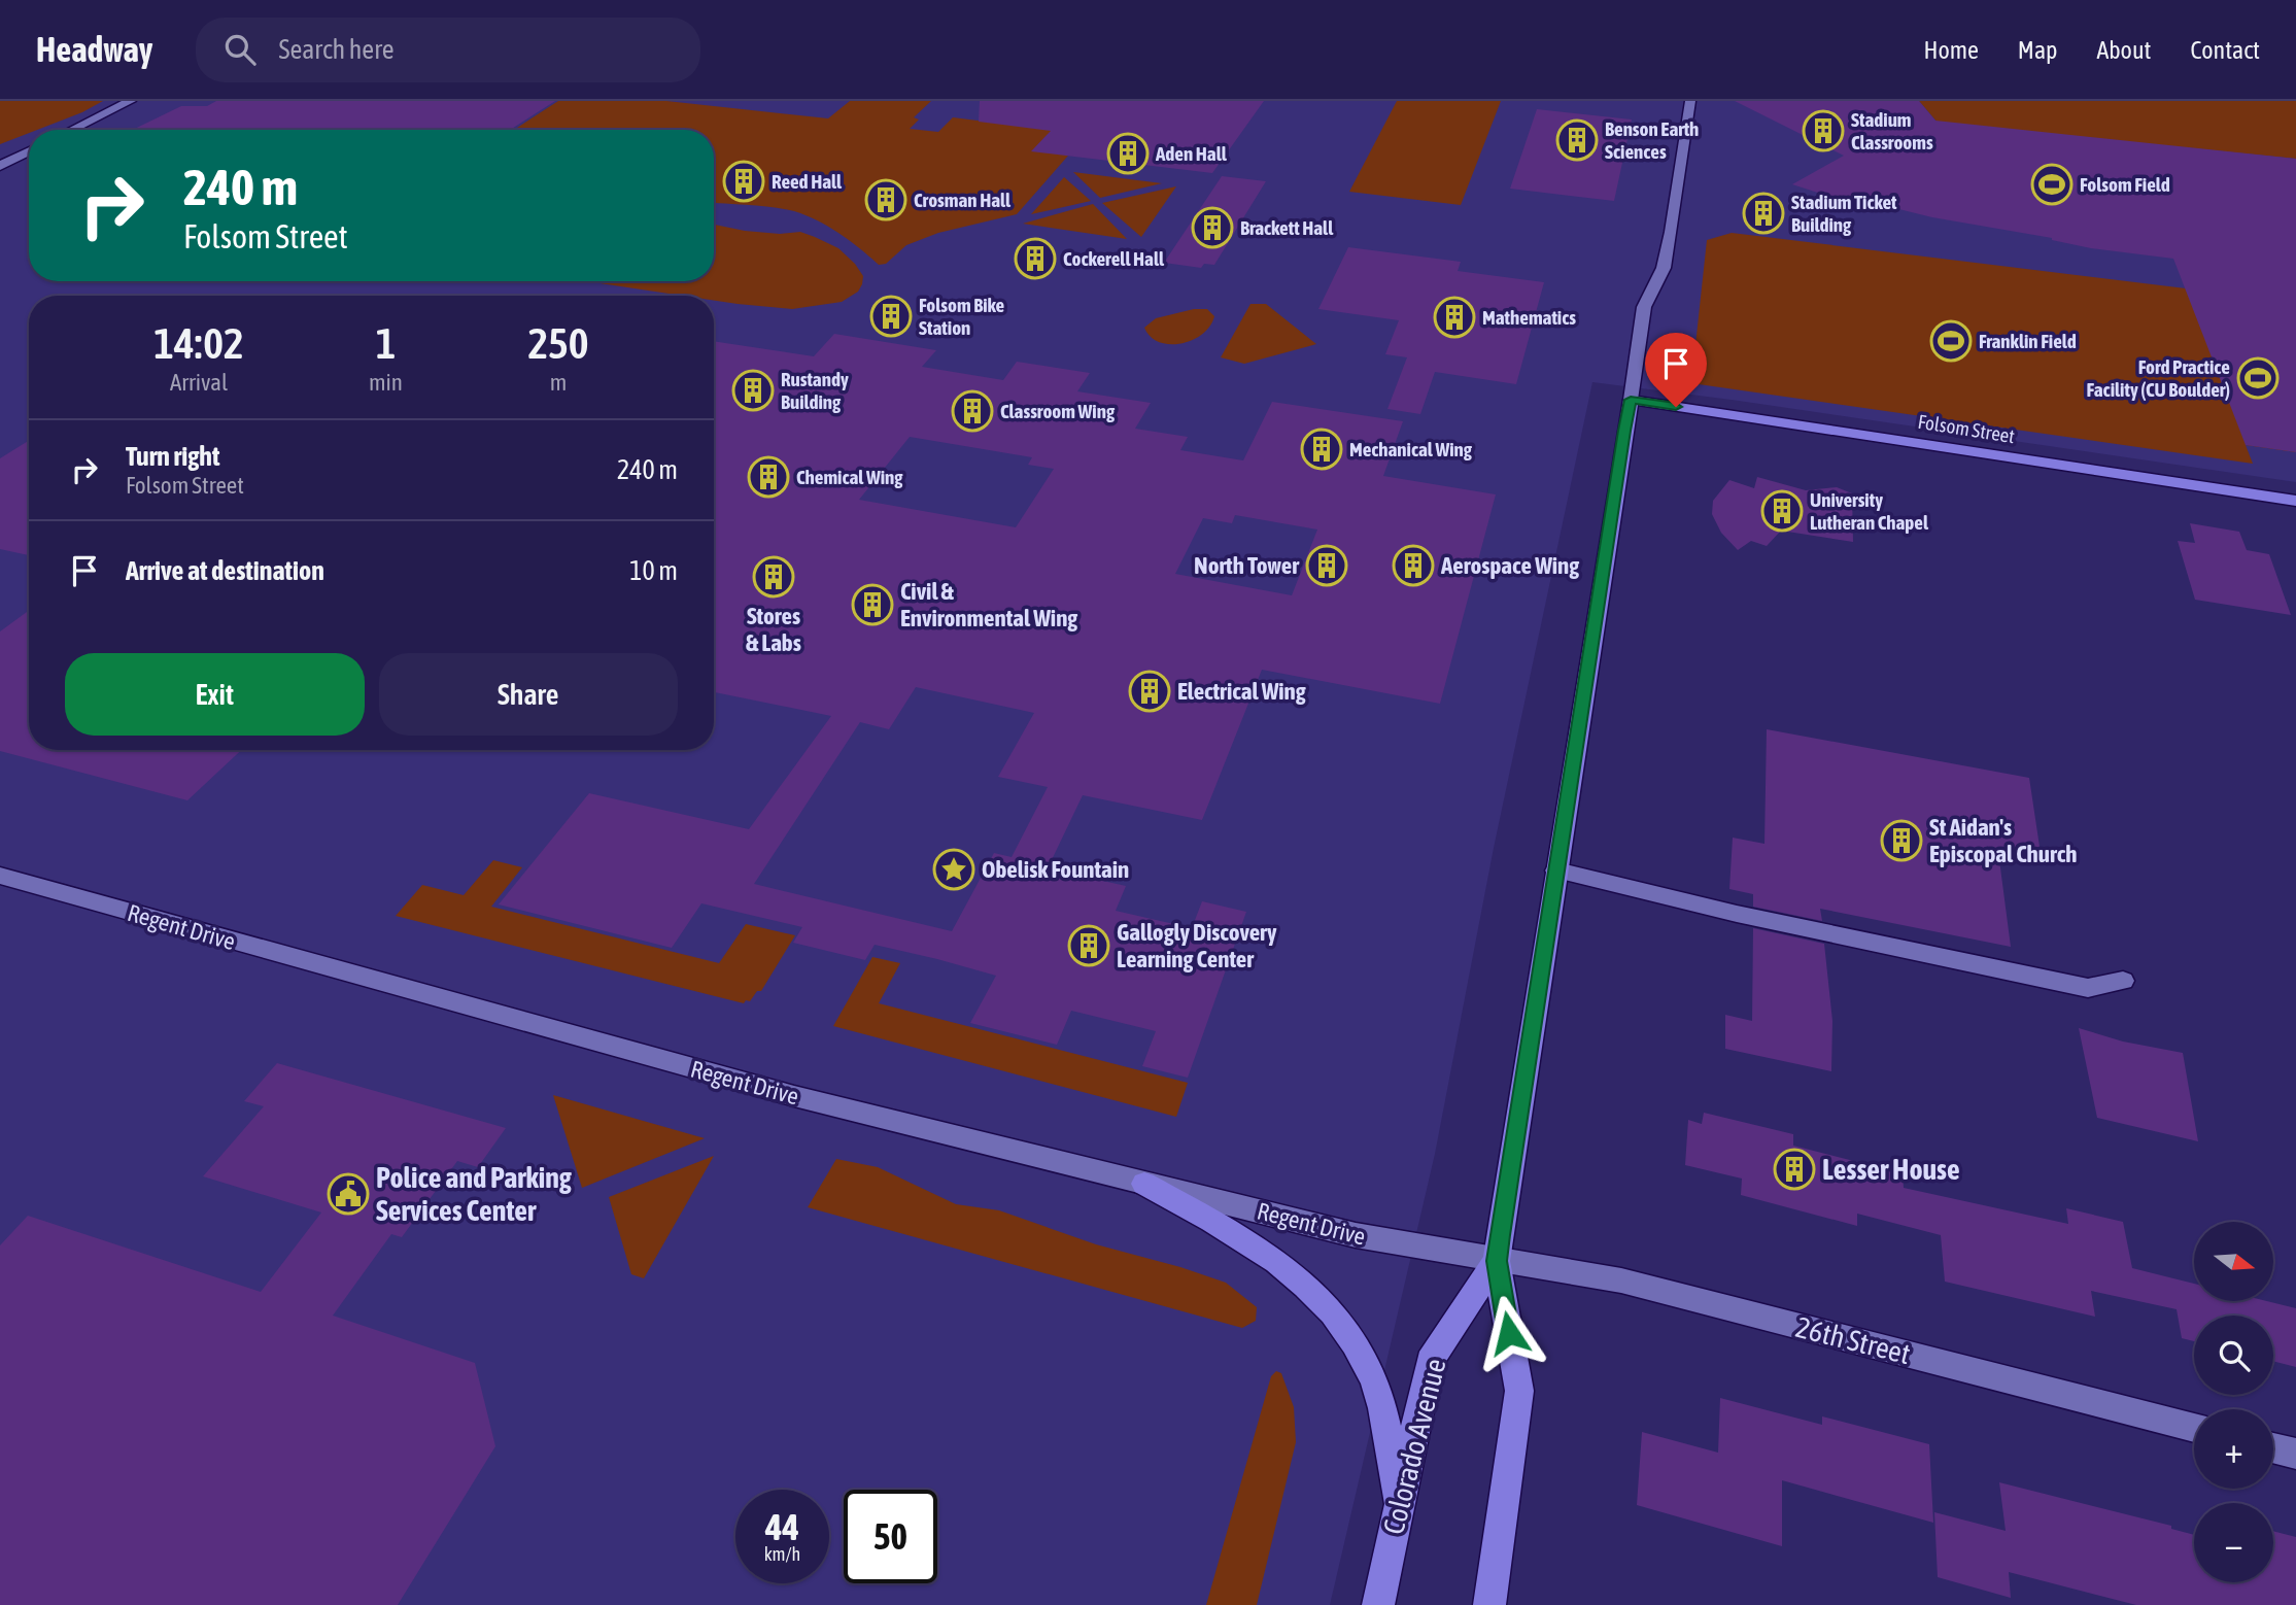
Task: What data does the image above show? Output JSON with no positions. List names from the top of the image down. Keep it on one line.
{"streets":{"main road":["Folsom Street","Colorado Avenue"],"street":["Regent Drive","26th Street"]},"crossings":[["Folsom Street","Colorado Avenue"],["Regent Drive","26th Street"],["Regent Drive","Colorado Avenue"],["26th Street","Colorado Avenue"]],"places":{"building":["Stadium Classrooms","Benson Earth Sciences","Aden Hall","Reed Hall","Crosman Hall","Stadium Ticket Building","Brackett Hall","Cockerell Hall","Folsom Bike Station","Mathematics","Rustandy Building","Classroom Wing","Mechanical Wing","Chemical Wing","University Lutheran Chapel","North Tower","Aerospace Wing","Stores & Labs","Civil & Environmental Wing","Electrical Wing","St Aidan's Episcopal Church","Gallogly Discovery Learning Center","Lesser House"],"sports":["Folsom Field","Franklin Field","Ford Practice Facility (CU Boulder)"],"place":["Obelisk Fountain"],"public building":["Police and Parking Services Center"]},"north":"right","page":{"header":"Headway","search":"Search here","nav":["Home","Map","About","Contact"],"turn":["240 m","Folsom Street"],"eta":["14:02","Arrival","1","min","250","m"],"list":[{"name":"Turn right","note":"Folsom Street","value":"240 m"},{"name":"Arrive at destination","value":"10 m"}],"buttons":["Exit","Share"],"map_buttons":["+","−"],"speed":"44 km/h","limit":"50"}}
